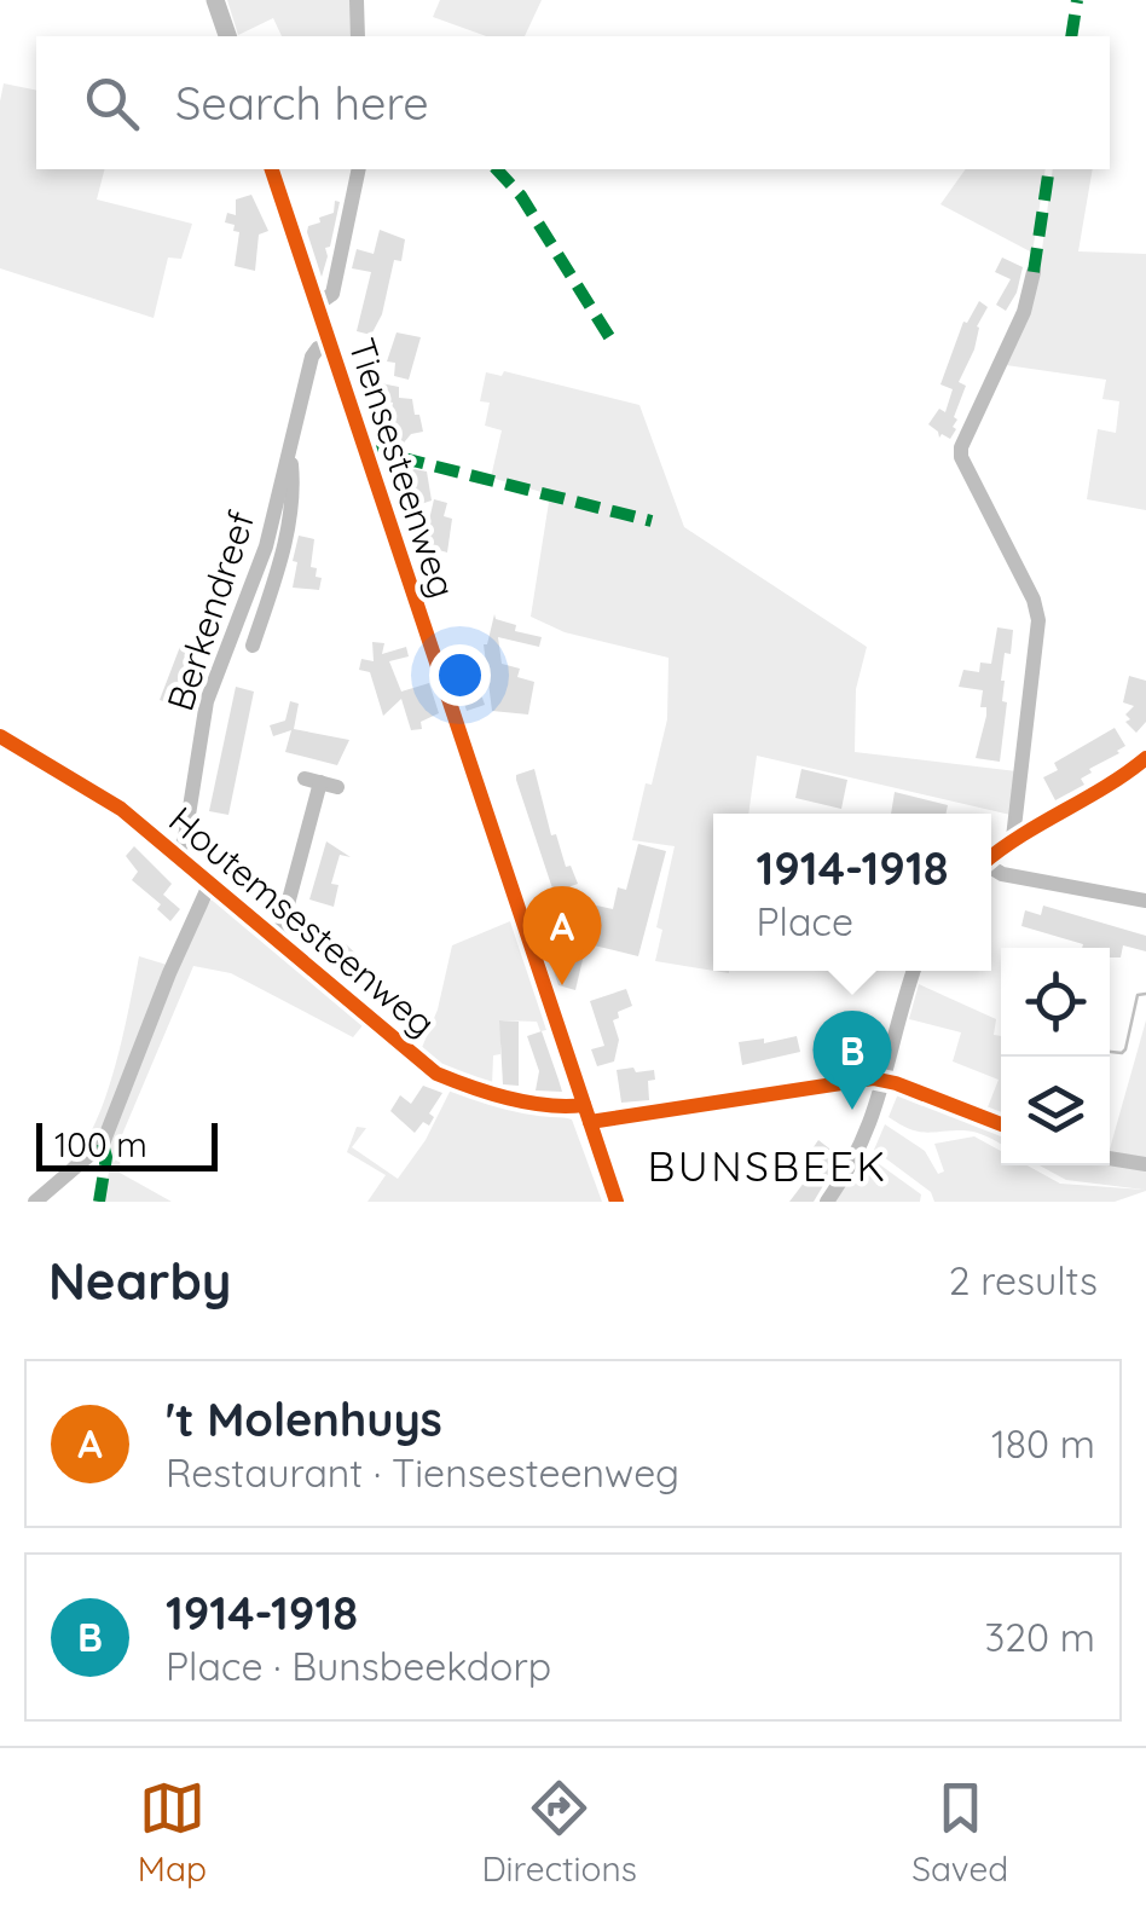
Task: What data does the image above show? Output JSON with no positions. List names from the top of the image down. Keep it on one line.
{"streets":{"main road":["Tiensesteenweg"],"street":["Berkendreef","Houtemsesteenweg"]},"crossings":[["Tiensesteenweg","Berkendreef"],["Tiensesteenweg","Houtemsesteenweg"],["Berkendreef","Houtemsesteenweg"]],"districts":["BUNSBEEK"],"scale_bar":"100 m","page":{"search":"Search here","popup":["1914-1918","Place"],"pins":["A","B"],"scale":"100 m","heading":["Nearby","2 results"],"list":[{"mark":"A","name":"'t Molenhuys","note":"Restaurant · Tiensesteenweg","value":"180 m"},{"mark":"B","name":"1914-1918","note":"Place · Bunsbeekdorp","value":"320 m"}],"nav":["Map","Directions","Saved"]}}
